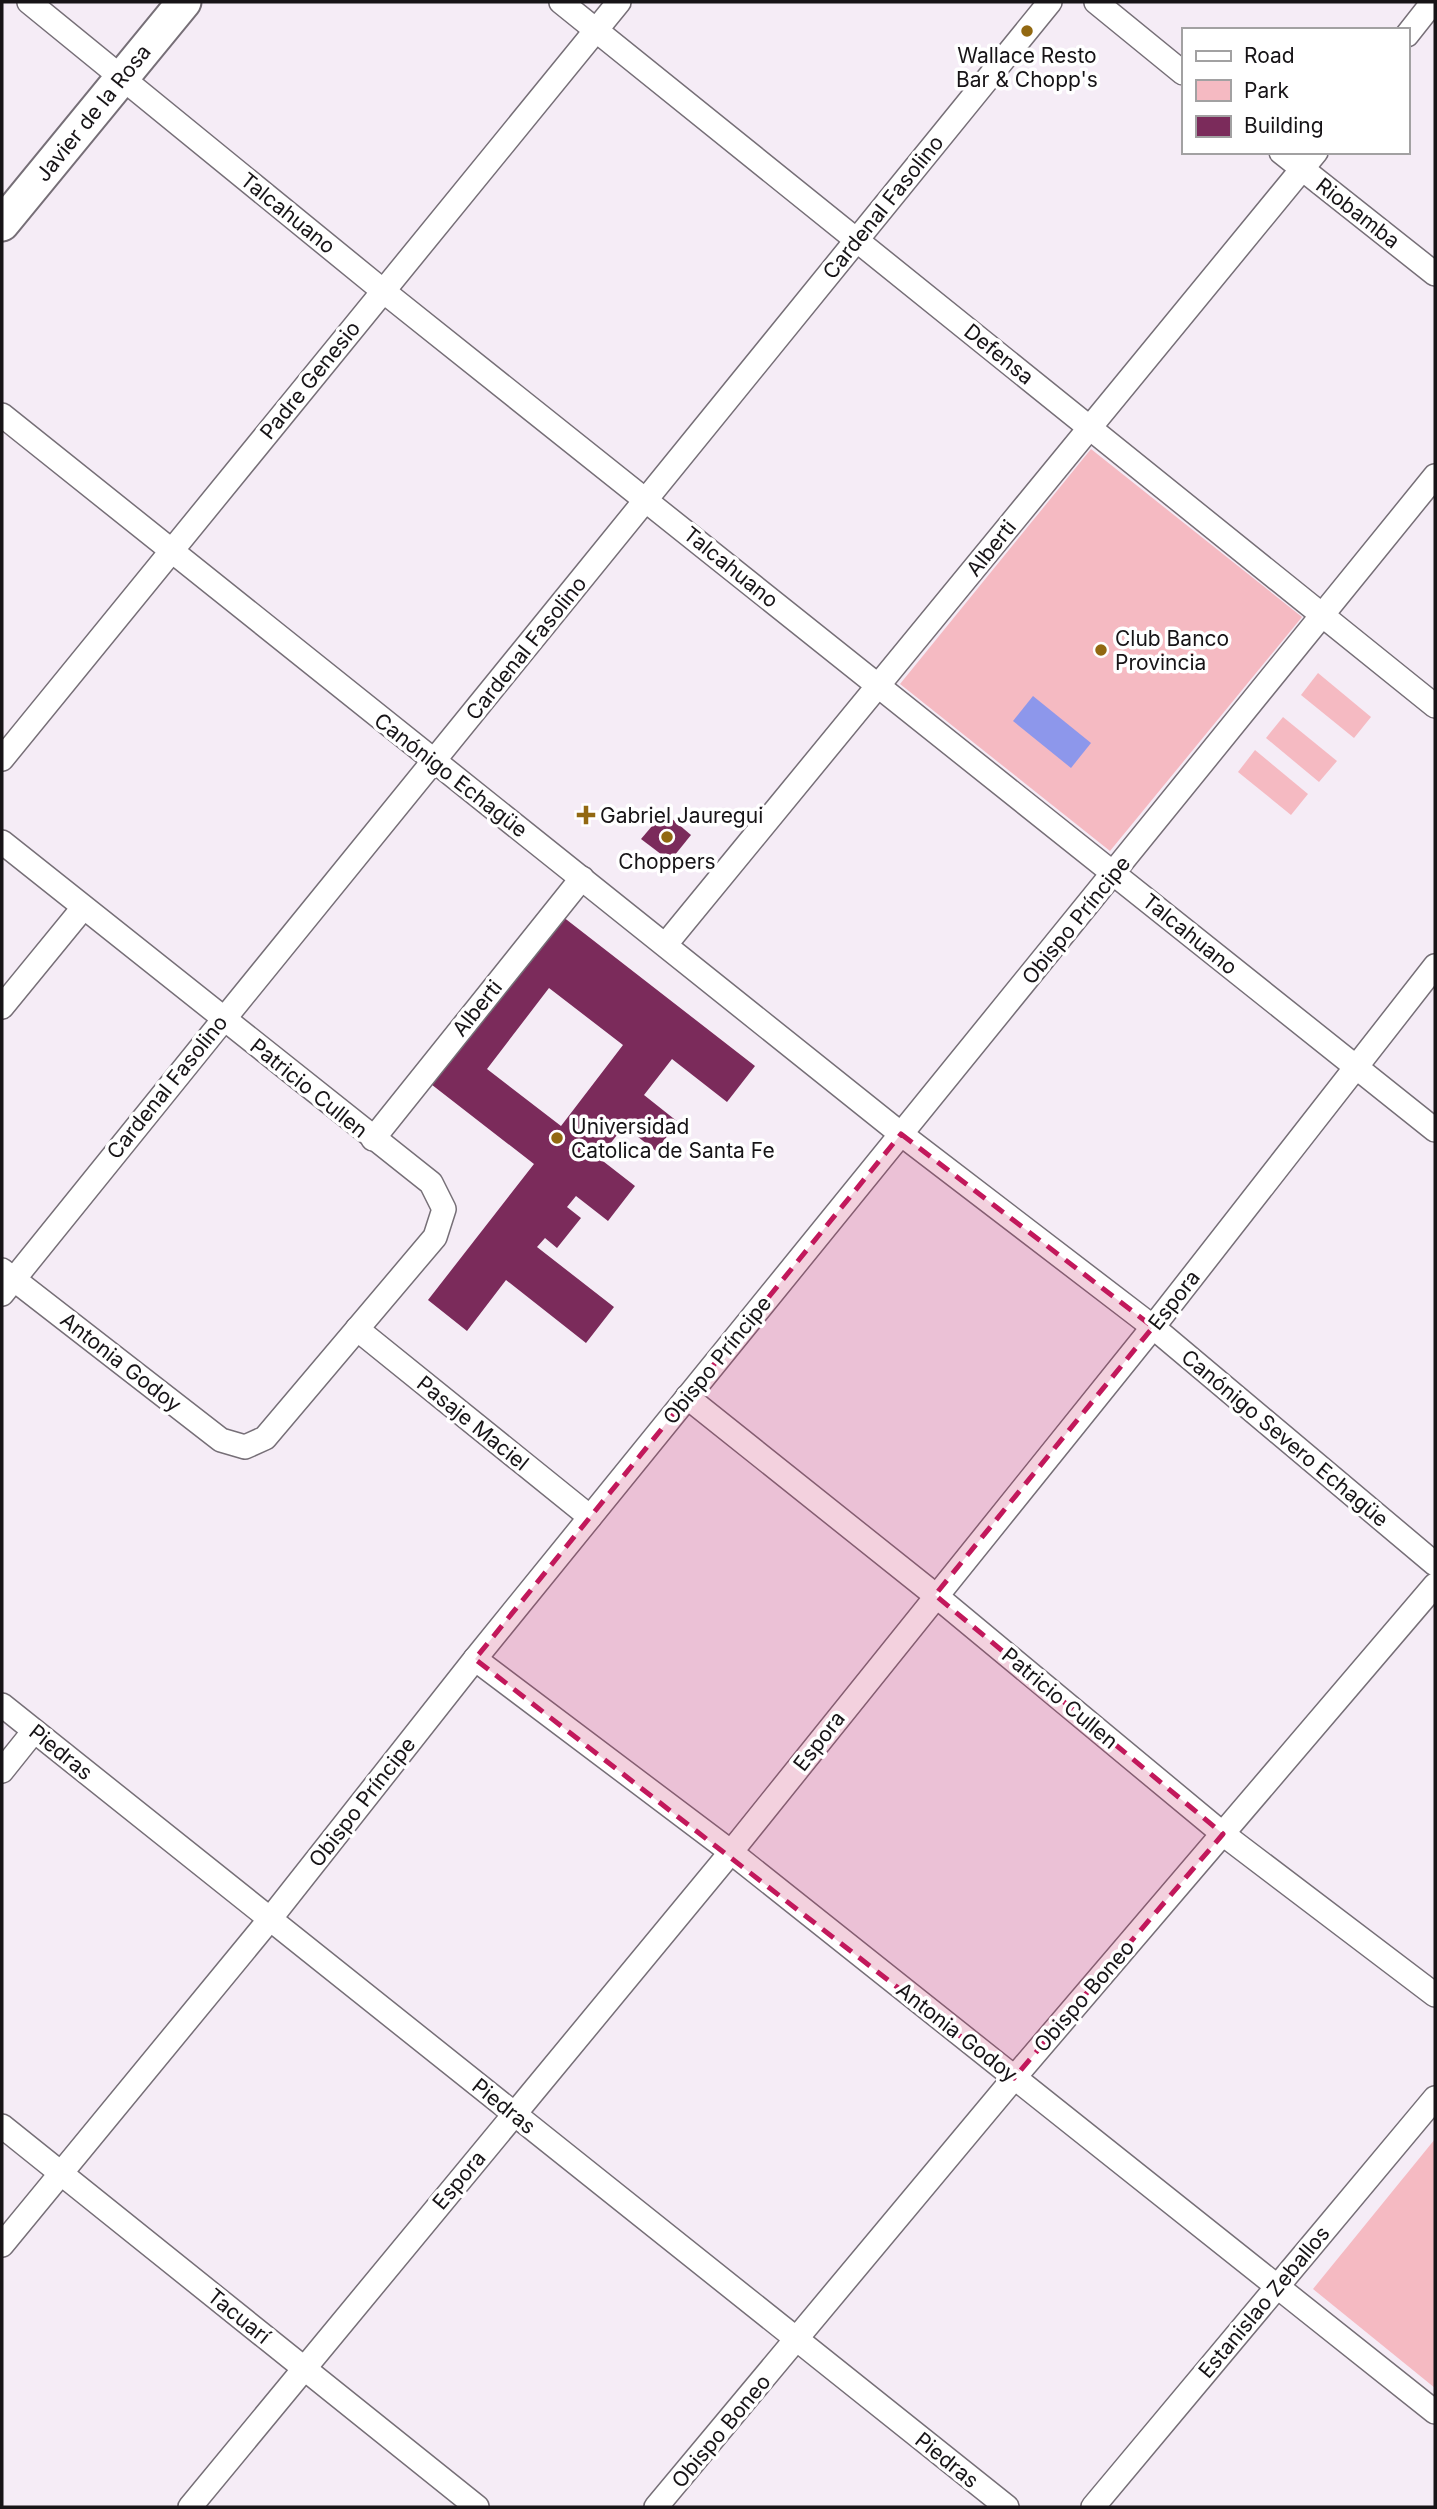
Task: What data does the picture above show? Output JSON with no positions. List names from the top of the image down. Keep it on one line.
{"streets":{"street":["Javier de la Rosa","Cardenal Fasolino","Talcahuano","Riobamba","Defensa","Padre Genesio","Alberti","Canónigo Echagüe","Obispo Príncipe","Patricio Cullen","Espora","Antonia Godoy","Pasaje Maciel","Canónigo Severo Echagüe","Piedras","Obispo Boneo","Estanislao Zeballos","Tacuarí"]},"crossings":[["Javier de la Rosa","Talcahuano"],["Cardenal Fasolino","Talcahuano"],["Cardenal Fasolino","Defensa"],["Cardenal Fasolino","Canónigo Echagüe"],["Cardenal Fasolino","Patricio Cullen"],["Cardenal Fasolino","Antonia Godoy"],["Talcahuano","Padre Genesio"],["Talcahuano","Alberti"],["Talcahuano","Obispo Príncipe"],["Talcahuano","Espora"],["Riobamba","Alberti"],["Defensa","Padre Genesio"],["Defensa","Alberti"],["Defensa","Obispo Príncipe"],["Padre Genesio","Canónigo Echagüe"],["Alberti","Canónigo Echagüe"],["Alberti","Patricio Cullen"],["Canónigo Echagüe","Obispo Príncipe"],["Canónigo Echagüe","Canónigo Severo Echagüe"],["Obispo Príncipe","Patricio Cullen"],["Obispo Príncipe","Antonia Godoy"],["Obispo Príncipe","Pasaje Maciel"],["Obispo Príncipe","Canónigo Severo Echagüe"],["Obispo Príncipe","Piedras"],["Obispo Príncipe","Tacuarí"],["Patricio Cullen","Espora"],["Patricio Cullen","Antonia Godoy"],["Patricio Cullen","Pasaje Maciel"],["Patricio Cullen","Obispo Boneo"],["Espora","Antonia Godoy"],["Espora","Canónigo Severo Echagüe"],["Espora","Piedras"],["Espora","Tacuarí"],["Antonia Godoy","Pasaje Maciel"],["Antonia Godoy","Obispo Boneo"],["Antonia Godoy","Estanislao Zeballos"],["Piedras","Obispo Boneo"]],"places":{"other":["Wallace Resto Bar & Chopp's","Club Banco Provincia","Choppers","Universidad Catolica de Santa Fe"],"health":["Gabriel Jauregui"]},"legend":["Road","Park","Building"]}
